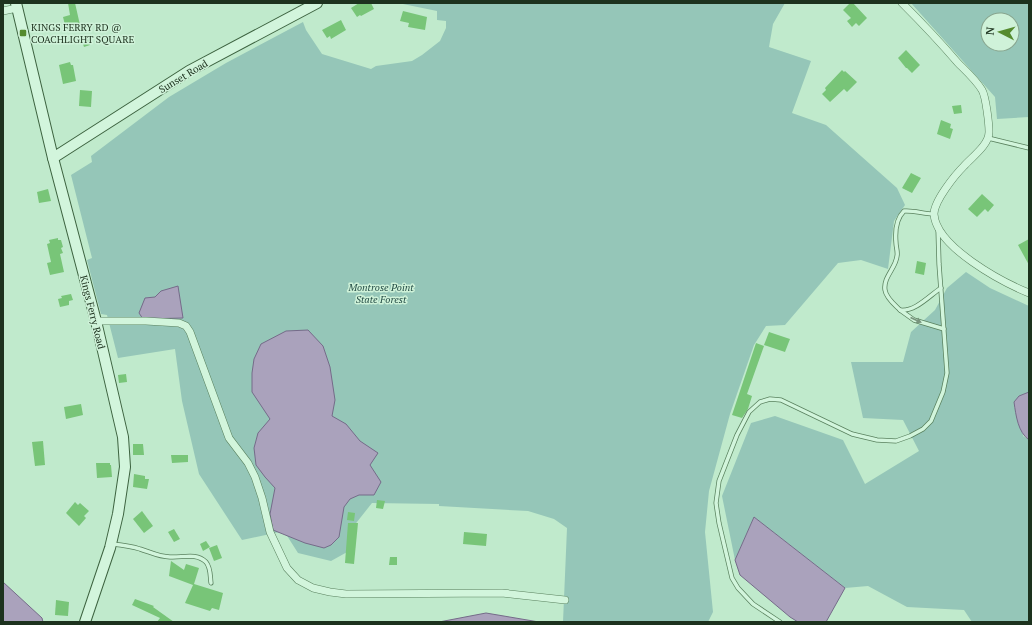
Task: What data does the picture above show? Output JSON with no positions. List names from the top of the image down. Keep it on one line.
{"streets":{"street":["Sunset Road","Kings Ferry Road"]},"crossings":[["Sunset Road","Kings Ferry Road"]],"parks":["Montrose Point State Forest"],"places":{"transit":["KINGS FERRY RD @ COACHLIGHT SQUARE"]},"north":"left"}
